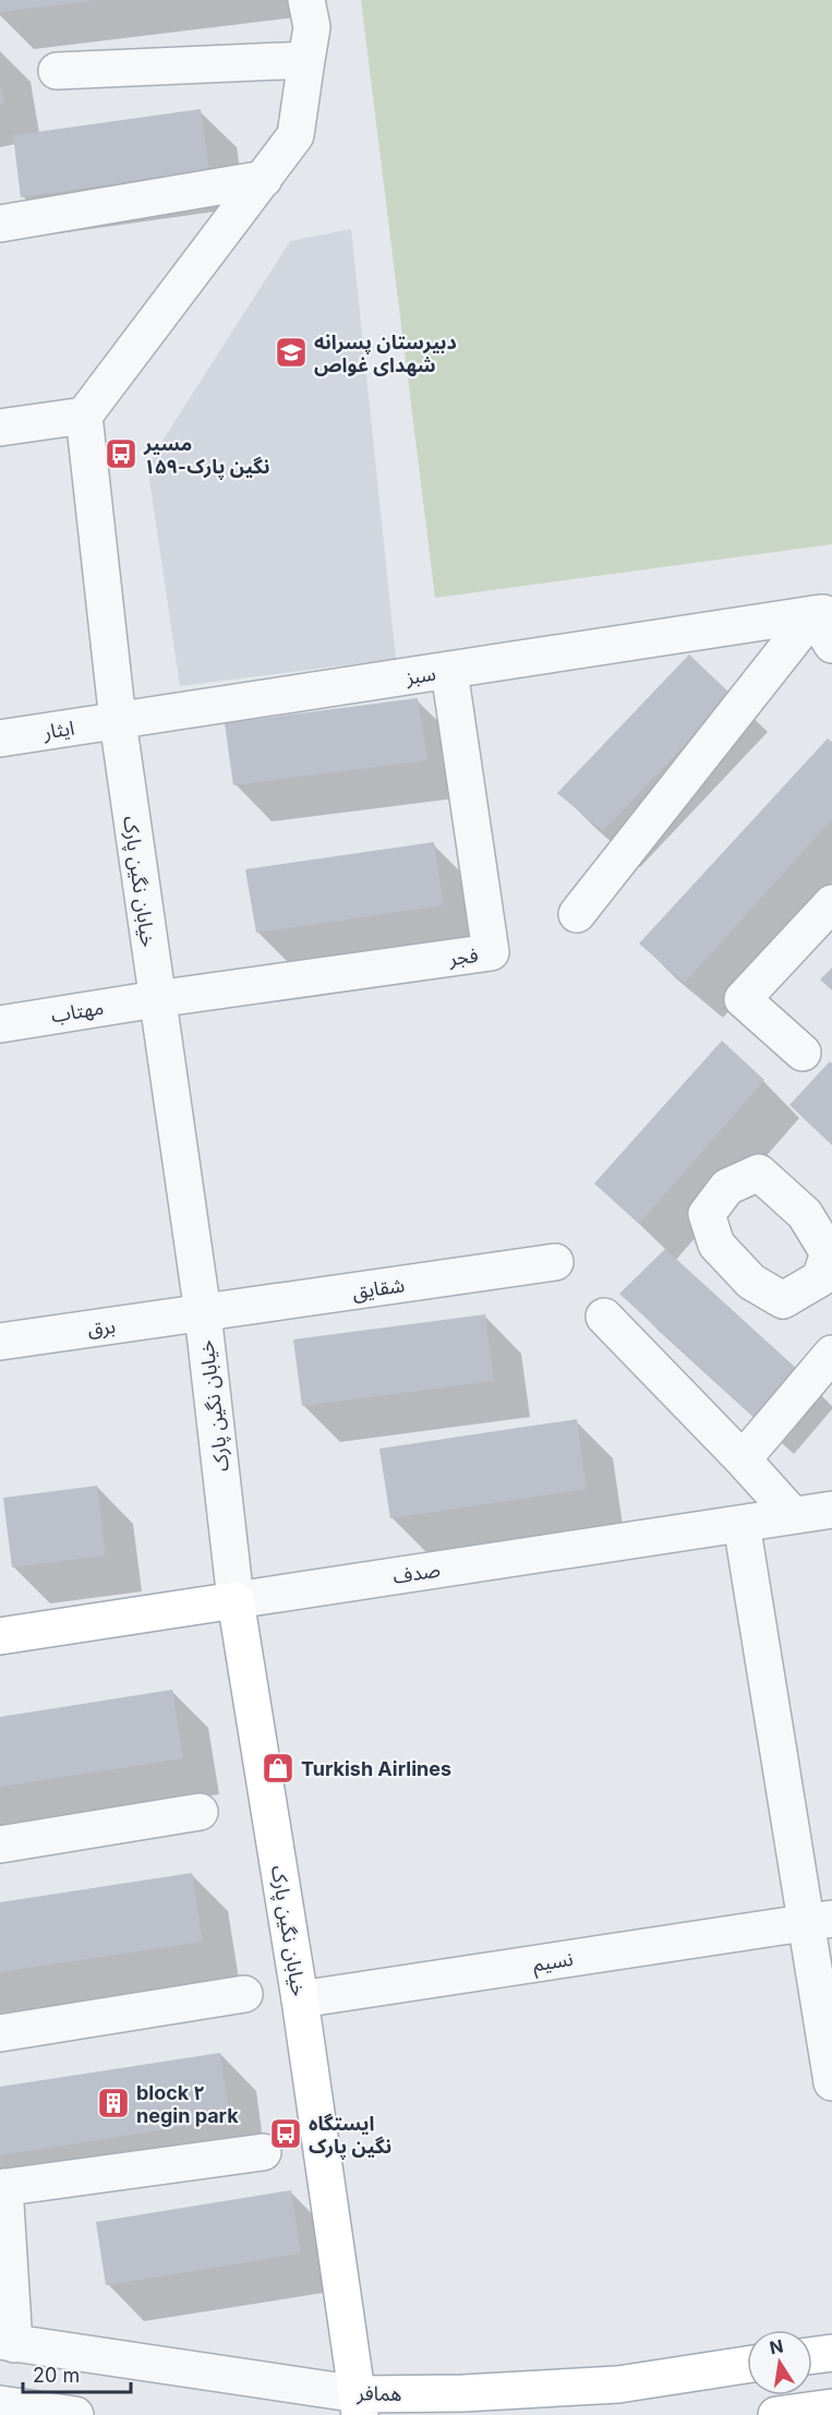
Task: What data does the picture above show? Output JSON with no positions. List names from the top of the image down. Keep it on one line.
{"streets":{"main road":["خیابان نگین پارک","صدف","همافر"],"street":["سبز","ایثار","فجر","مهتاب","شقایق","برق","نسیم"]},"crossings":[["سبز","ایثار"],["سبز","خیابان نگین پارک"],["سبز","فجر"],["ایثار","خیابان نگین پارک"],["خیابان نگین پارک","فجر"],["خیابان نگین پارک","مهتاب"],["خیابان نگین پارک","شقایق"],["خیابان نگین پارک","برق"],["خیابان نگین پارک","صدف"],["خیابان نگین پارک","نسیم"],["خیابان نگین پارک","همافر"],["فجر","مهتاب"],["شقایق","برق"]],"places":{"school or university":["دبیرستان پسرانه شهدای غواص"],"bus stop":["مسیر ۱۵۹-نگین پارک","ایستگاه نگین پارک"],"shop":["Turkish Airlines"],"building":["block ۲ negin park"]},"scale_bar":"20 m","north":"top"}
